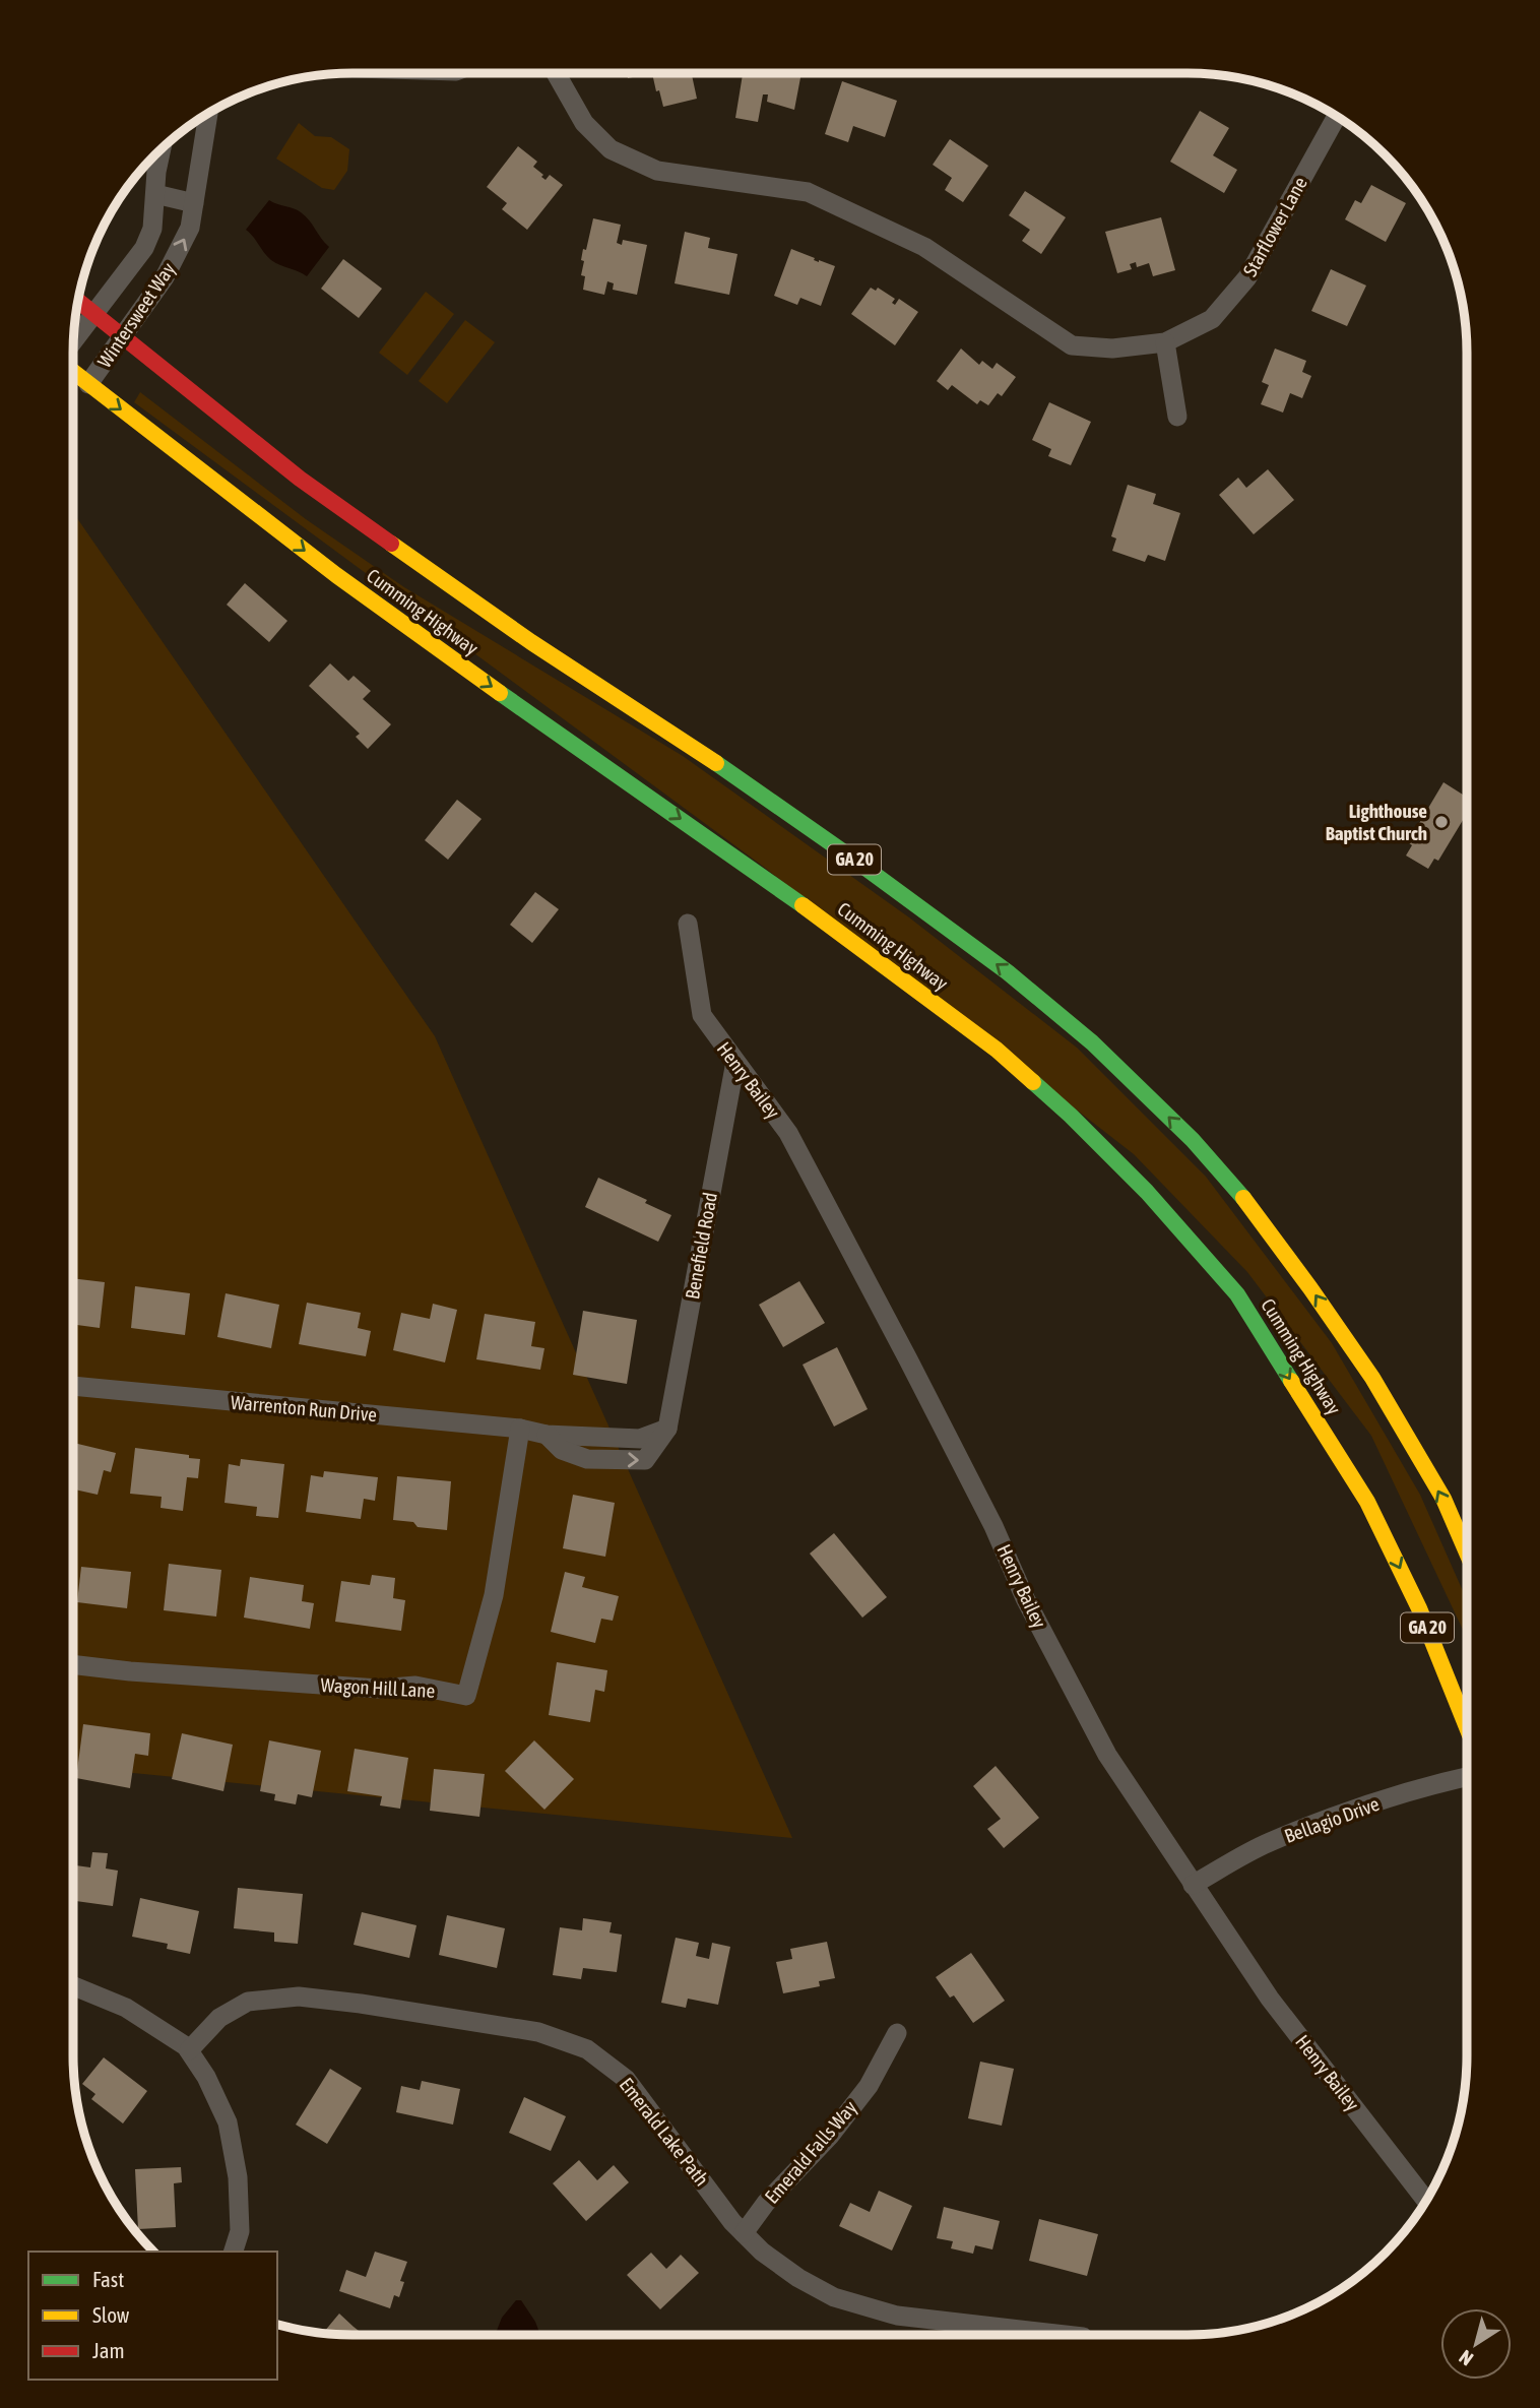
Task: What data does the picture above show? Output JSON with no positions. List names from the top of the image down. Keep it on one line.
{"streets":{"highway":["Cumming Highway","GA 20"],"street":["Starflower Lane","Wintersweet Way","Henry Bailey","Benefield Road","Warrenton Run Drive","Wagon Hill Lane","Bellagio Drive","Emerald Lake Path","Emerald Falls Way"]},"crossings":[["Wintersweet Way","Cumming Highway"],["Henry Bailey","Benefield Road"],["Henry Bailey","Bellagio Drive"],["Benefield Road","Warrenton Run Drive"],["Warrenton Run Drive","Wagon Hill Lane"],["Emerald Lake Path","Emerald Falls Way"]],"places":["Lighthouse Baptist Church"],"legend":["Fast","Slow","Jam"],"north":"bottom left"}
